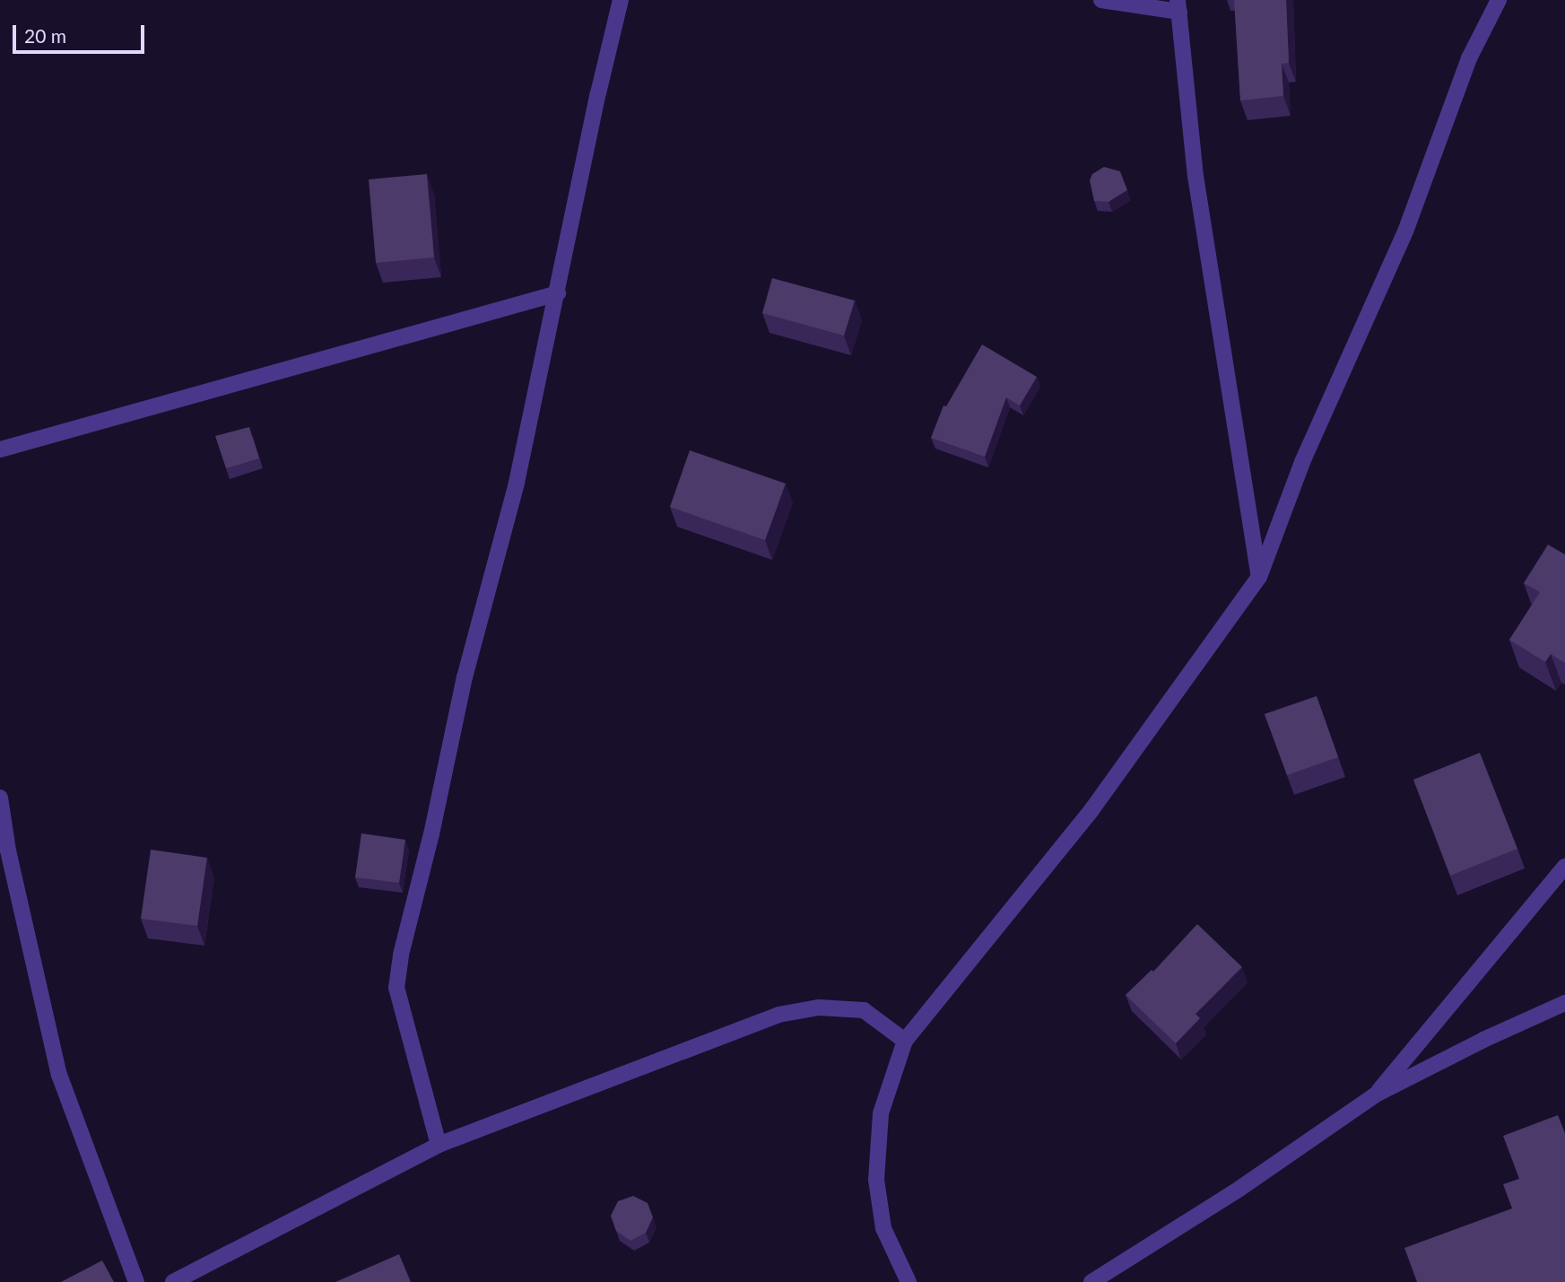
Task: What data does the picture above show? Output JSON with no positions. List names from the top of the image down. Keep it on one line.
{"scale_bar":"20 m"}
